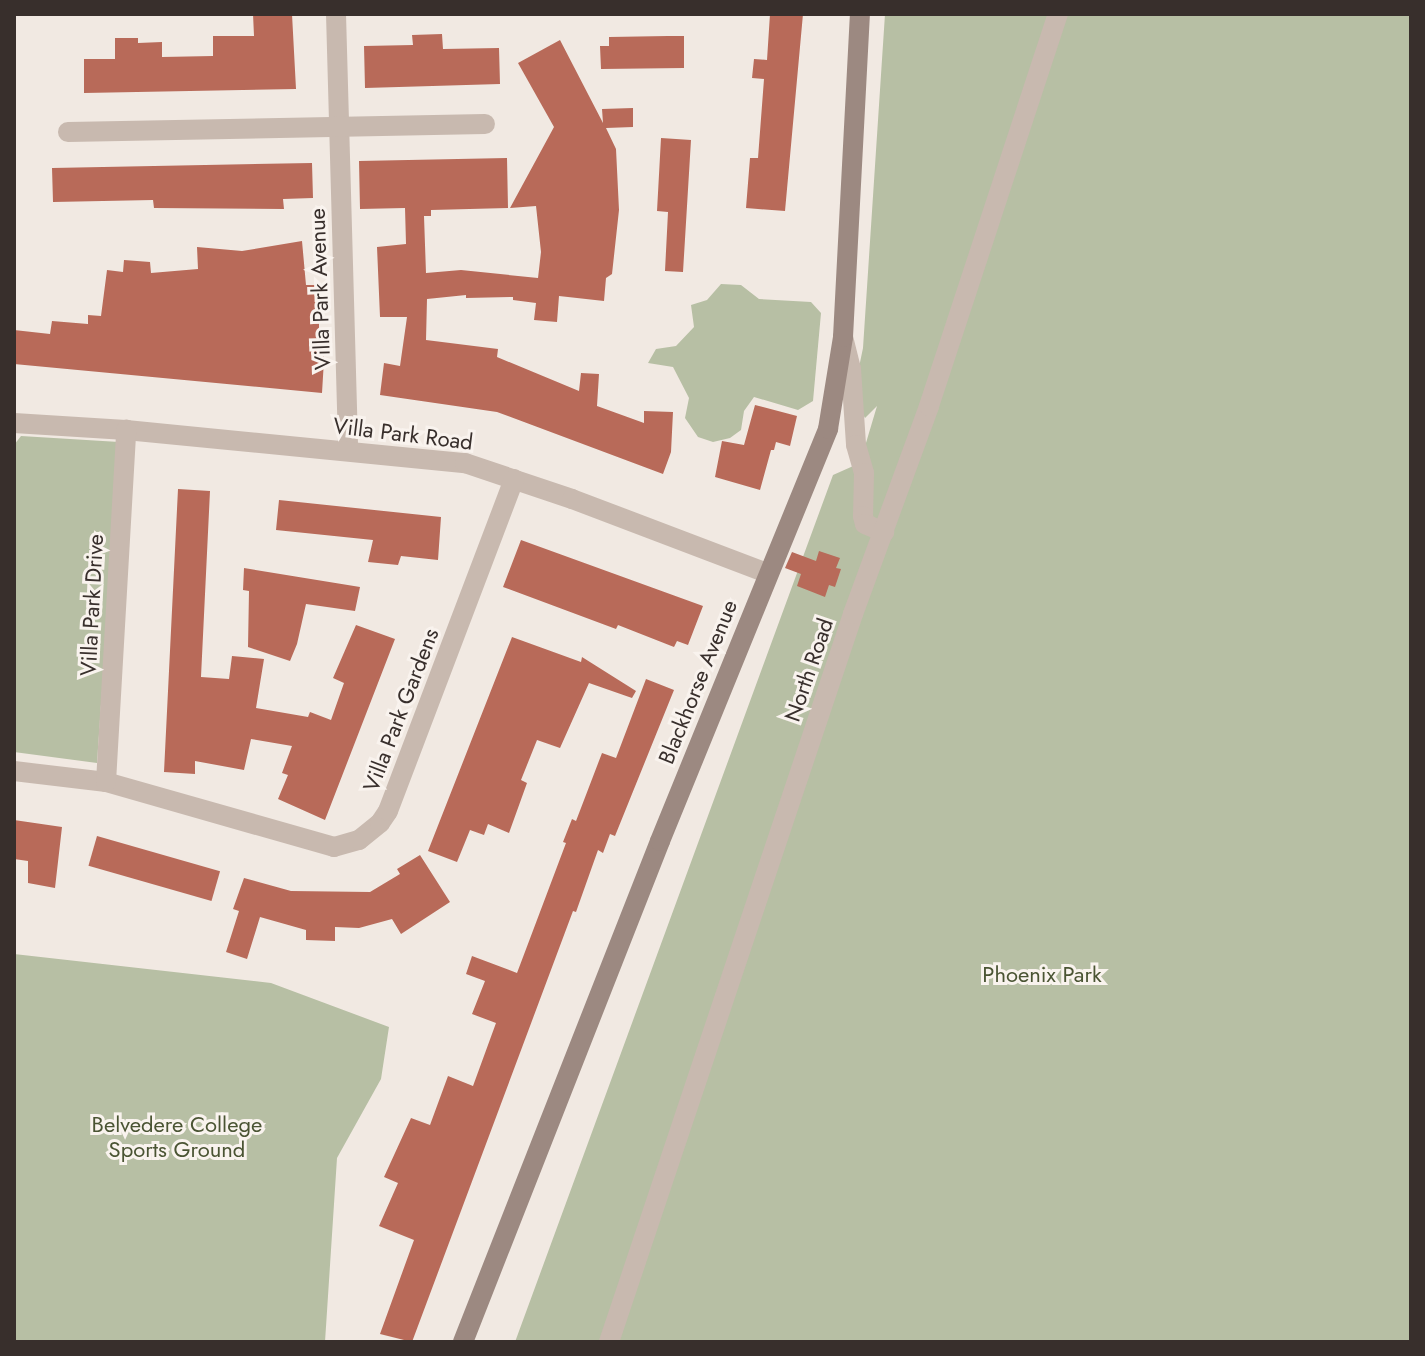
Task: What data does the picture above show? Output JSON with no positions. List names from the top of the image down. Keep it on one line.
{"streets":{"main road":["Blackhorse Avenue"],"street":["Villa Park Avenue","Villa Park Road","Villa Park Drive","North Road","Villa Park Gardens"]},"crossings":[["Villa Park Avenue","Villa Park Road"],["Villa Park Road","Villa Park Drive"],["Villa Park Road","Blackhorse Avenue"],["Villa Park Road","Villa Park Gardens"],["Villa Park Drive","Villa Park Gardens"]],"parks":["Phoenix Park","Belvedere College Sports Ground"]}
